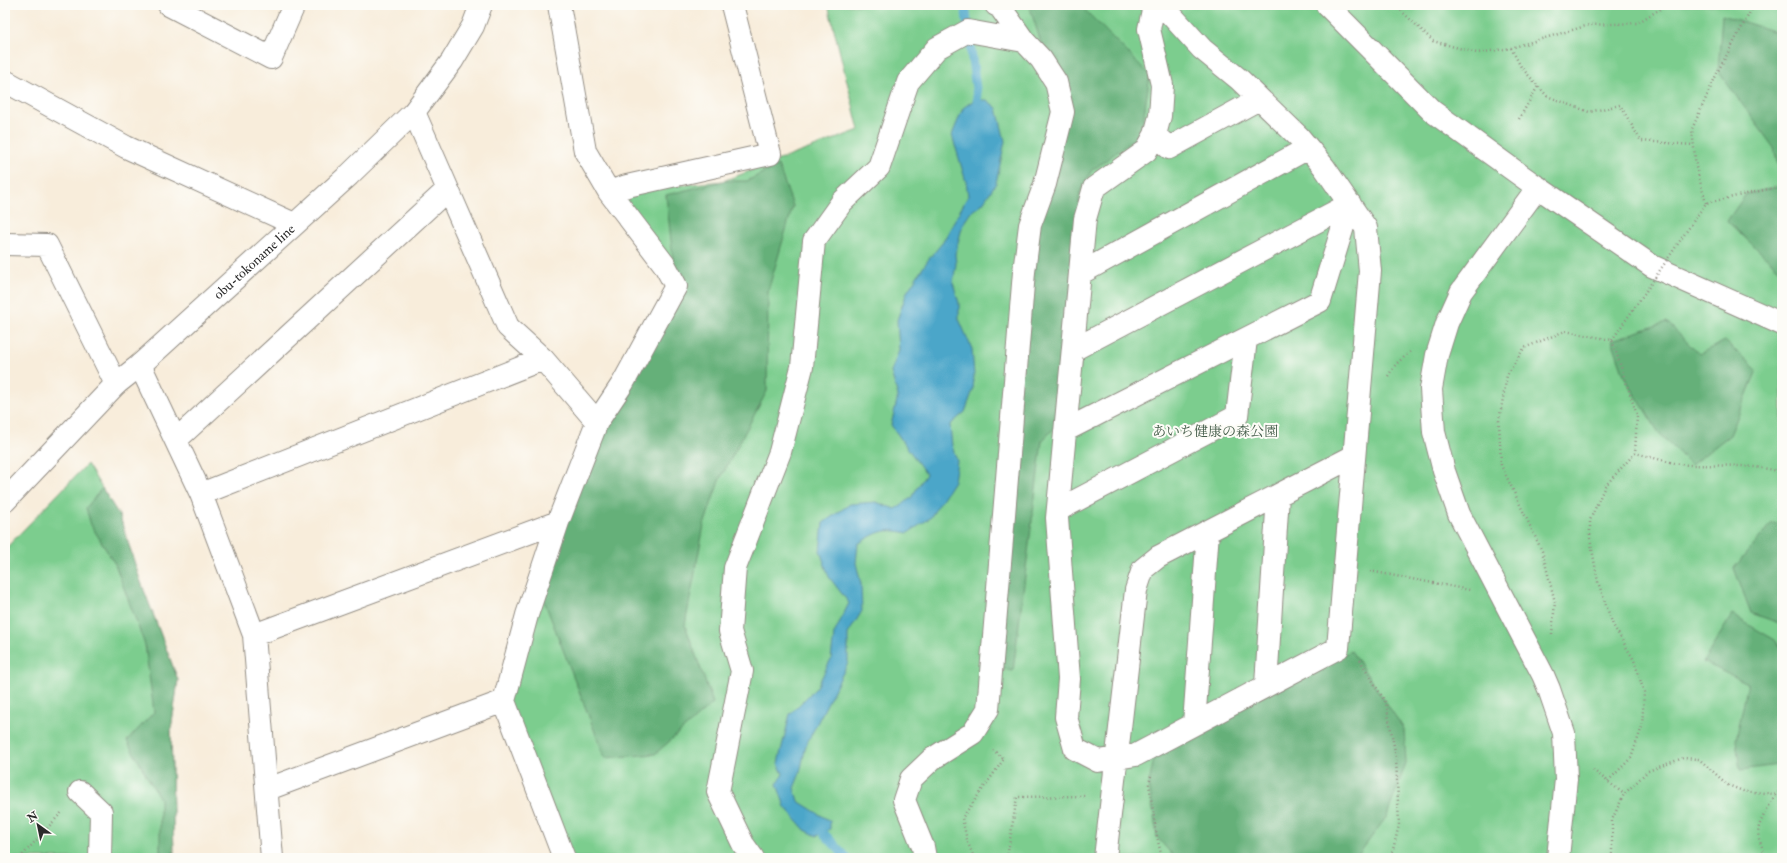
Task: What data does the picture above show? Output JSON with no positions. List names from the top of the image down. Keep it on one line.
{"streets":{"street":["obu-tokoname line"]},"parks":["あいち健康の森公園"],"north":"top left"}
